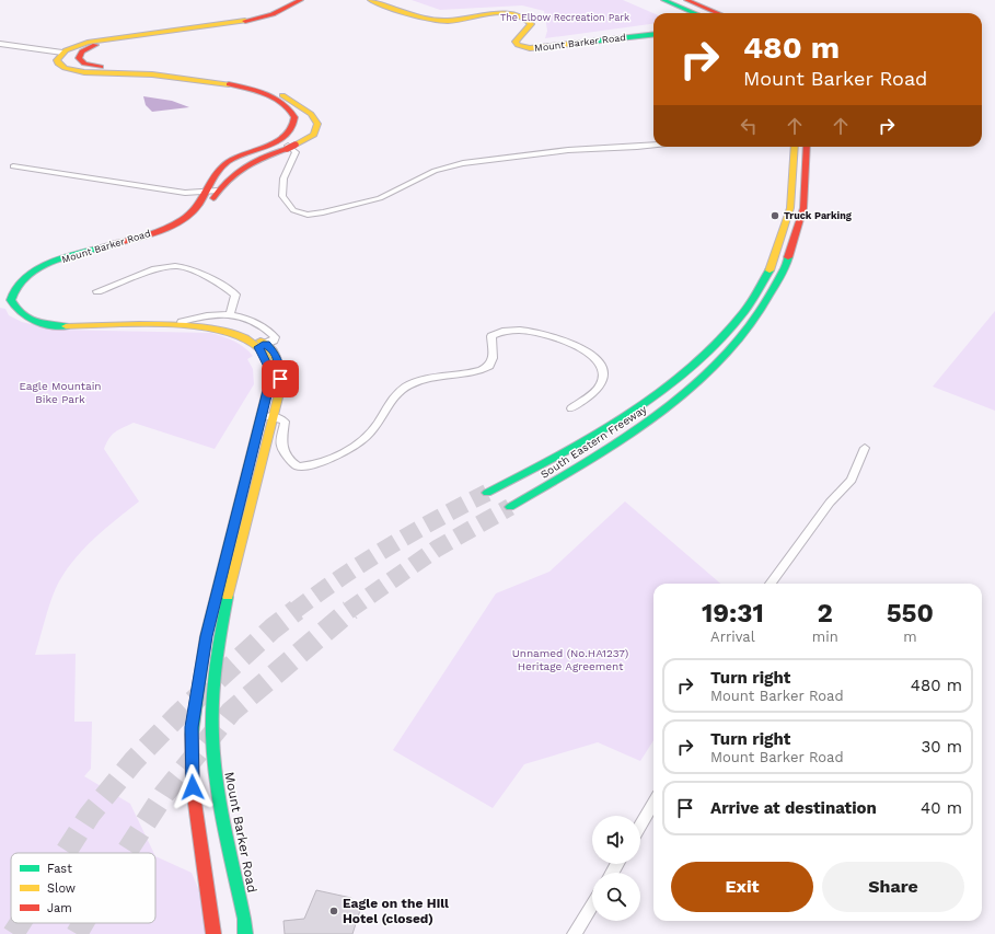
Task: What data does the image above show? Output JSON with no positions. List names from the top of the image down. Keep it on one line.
{"streets":{"main road":["Mount Barker Road","South Eastern Freeway"]},"parks":["The Elbow Recreation Park","Eagle Mountain Bike Park","Unnamed (No.HA1237) Heritage Agreement"],"places":["Truck Parking","Eagle on the Hill Hotel (closed)"],"legend":["Fast","Slow","Jam"],"page":{"turn":["480 m","Mount Barker Road"],"eta":["19:31","Arrival","2","min","550","m"],"list":[{"name":"Turn right","note":"Mount Barker Road","value":"480 m"},{"name":"Turn right","note":"Mount Barker Road","value":"30 m"},{"name":"Arrive at destination","value":"40 m"}],"buttons":["Exit","Share"]}}
